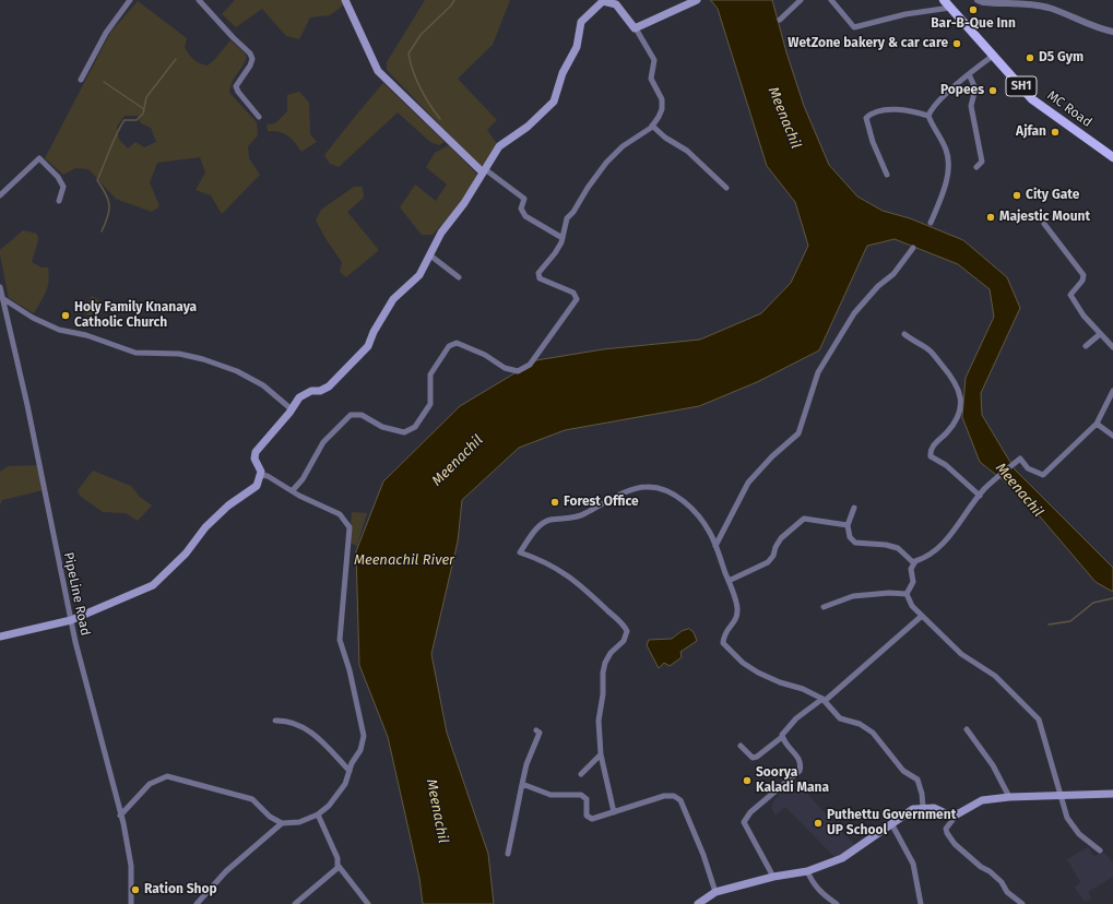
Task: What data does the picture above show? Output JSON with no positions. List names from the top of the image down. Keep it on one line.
{"streets":{"main road":["SH1","MC Road"],"street":["PipeLine Road"]},"water":["Meenachil","Meenachil River"],"places":["Bar-B-Que Inn","WetZone bakery & car care","D5 Gym","Popees","Ajfan","City Gate","Majestic Mount","Holy Family Knanaya Catholic Church","Forest Office","Soorya Kaladi Mana","Puthettu Government UP School","Ration Shop"]}
